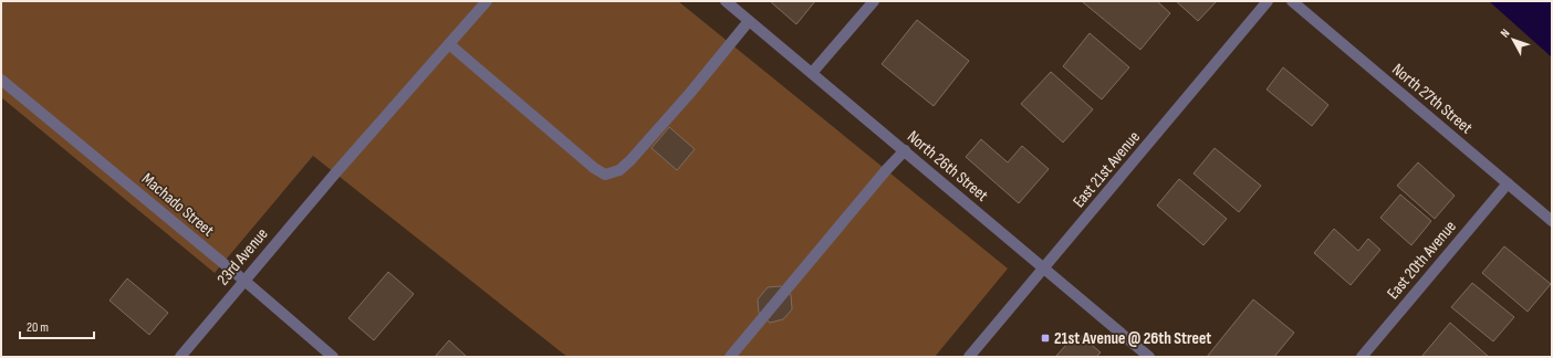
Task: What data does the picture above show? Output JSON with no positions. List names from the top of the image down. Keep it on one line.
{"streets":{"street":["North 27th Street","North 26th Street","East 21st Avenue","Machado Street","23rd Avenue","East 20th Avenue"]},"crossings":[["North 27th Street","East 20th Avenue"],["North 26th Street","East 21st Avenue"],["Machado Street","23rd Avenue"]],"places":{"transit":["21st Avenue @ 26th Street"]},"scale_bar":"20 m","north":"top left"}
